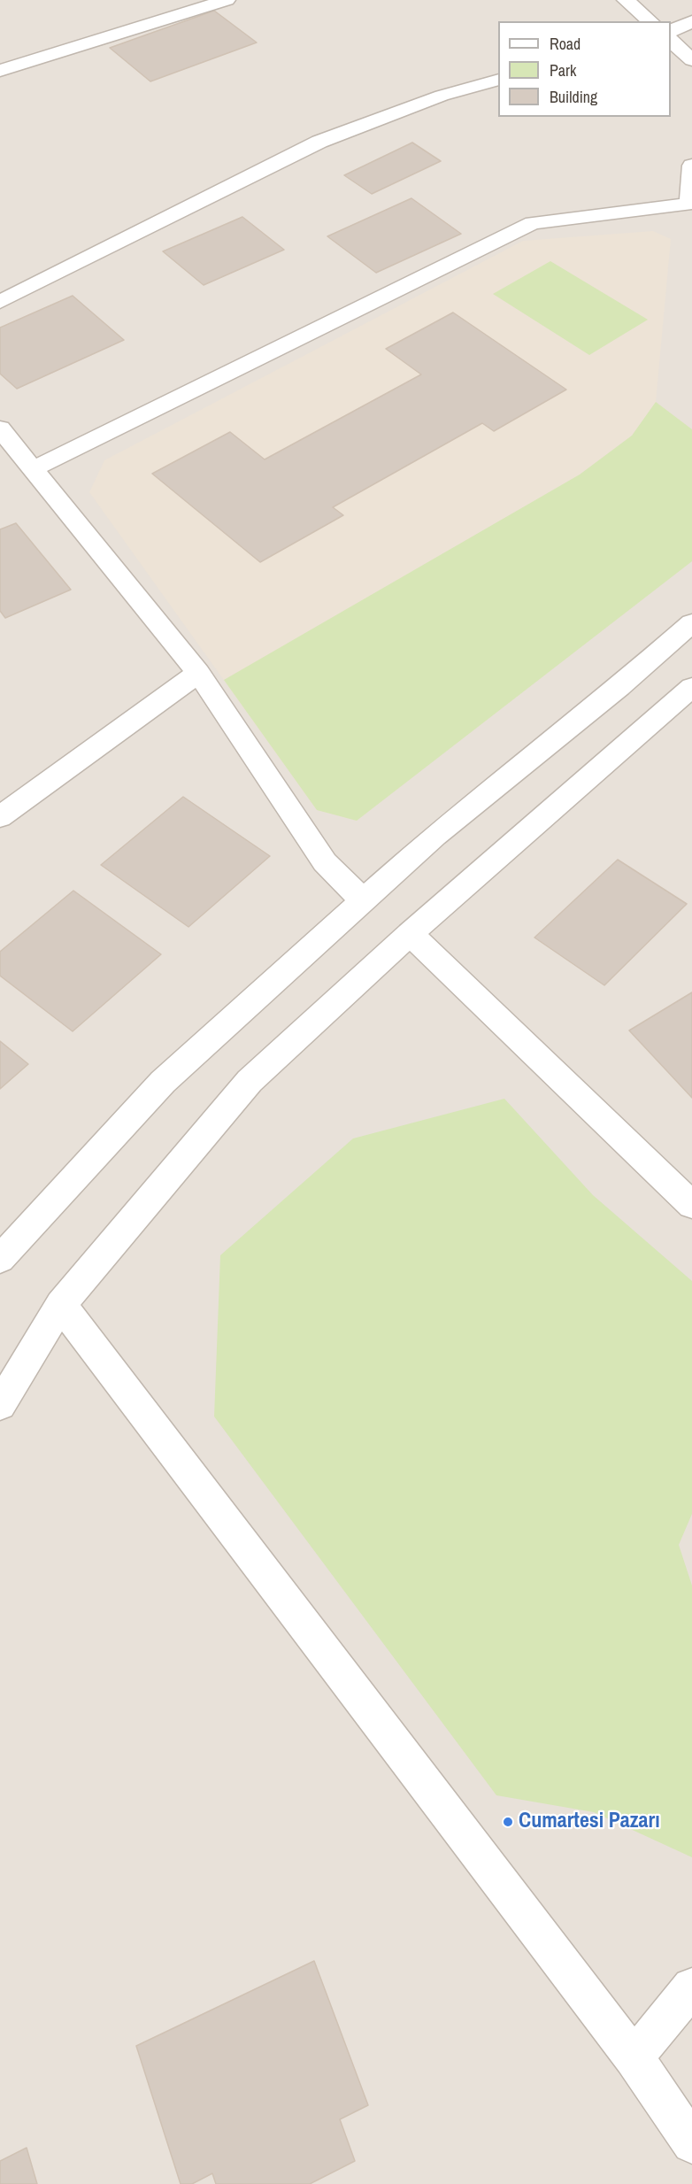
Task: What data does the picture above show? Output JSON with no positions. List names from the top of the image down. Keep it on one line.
{"places":["Cumartesi Pazarı"],"legend":["Road","Park","Building"]}
